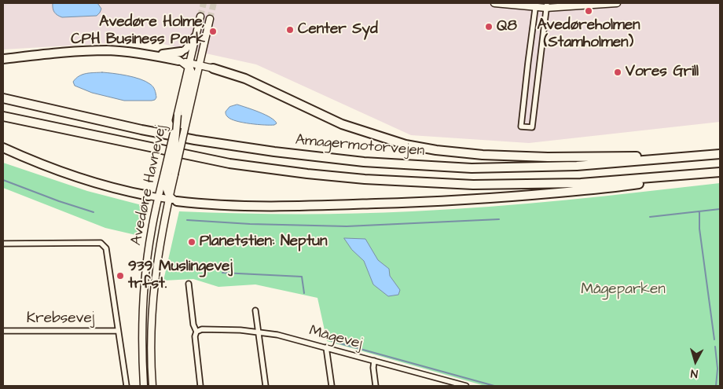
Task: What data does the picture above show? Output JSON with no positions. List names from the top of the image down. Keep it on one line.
{"streets":{"highway":["Amagermotorvejen"],"street":["Avedøre Havnevej","Krebsevej","Mågevej"]},"parks":["Mågeparken"],"places":["Avedøreholmen (Stamholmen)","Q8","Center Syd","Avedøre Holme, CPH Business Park","Vores Grill","Planetstien: Neptun","939 Muslingevej trfst."],"north":"bottom"}
